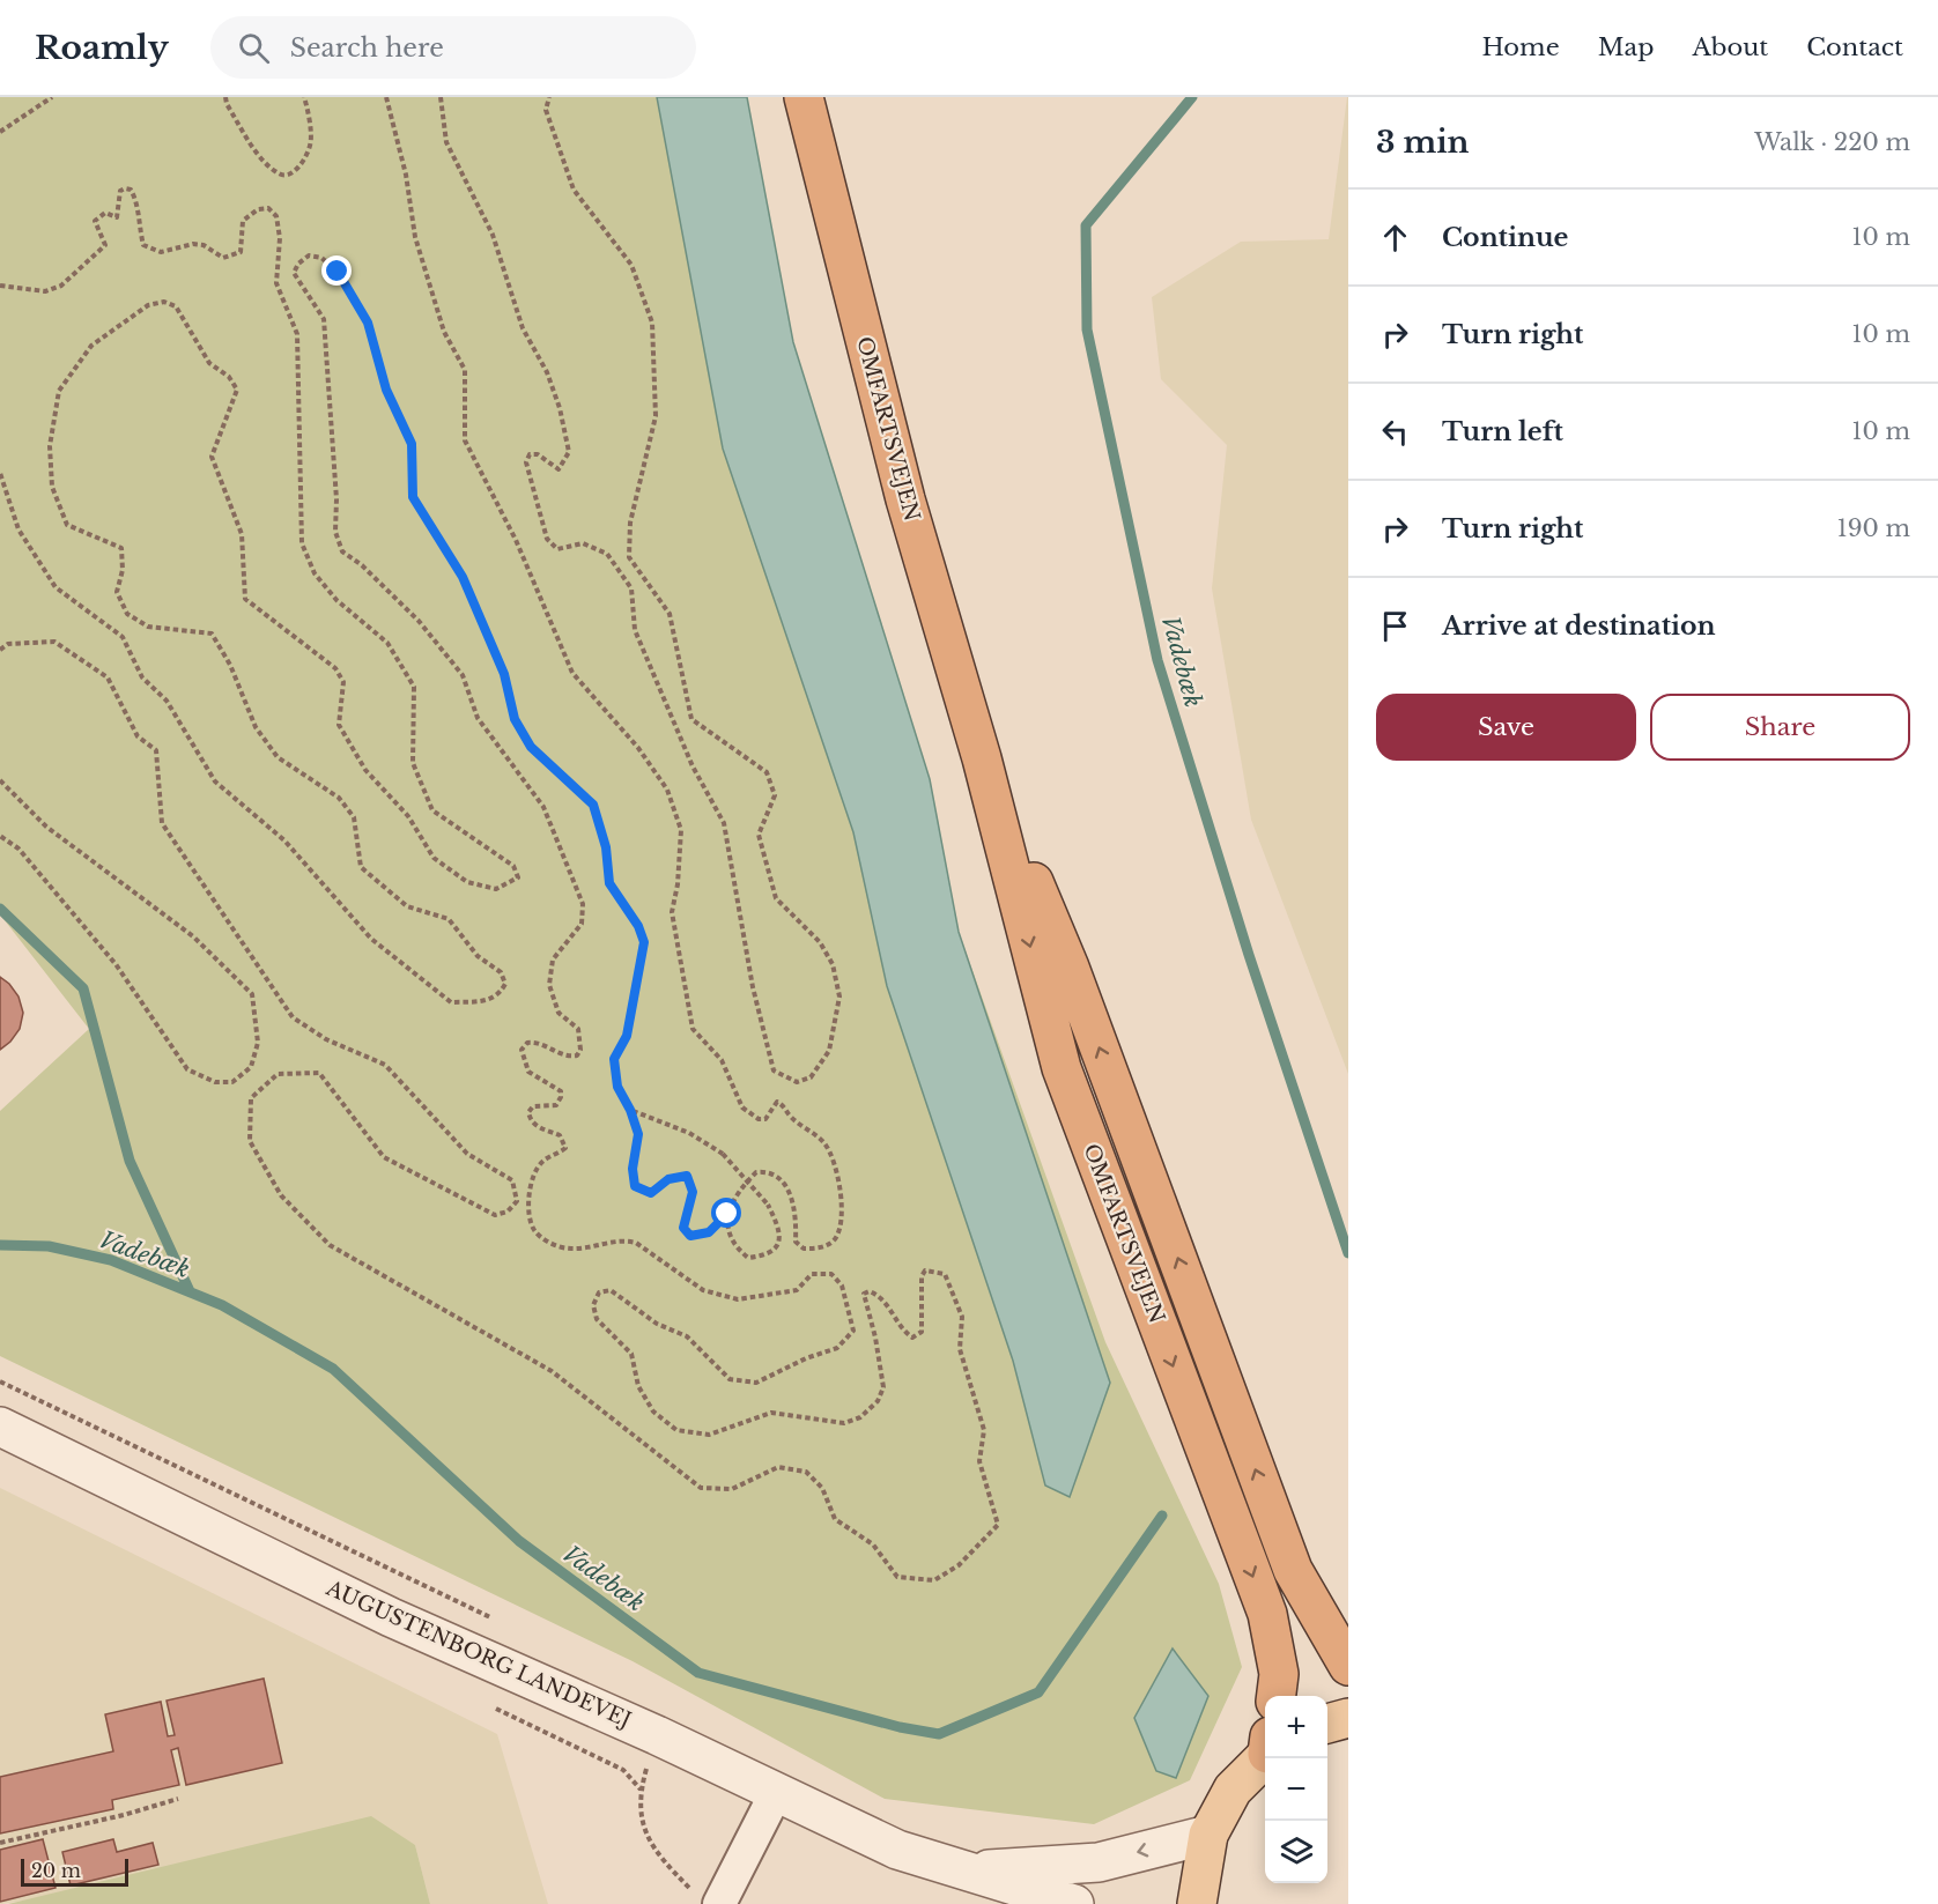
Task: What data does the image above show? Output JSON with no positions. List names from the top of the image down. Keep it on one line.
{"streets":{"highway":["OMFARTSVEJEN"],"street":["AUGUSTENBORG LANDEVEJ"]},"water":["Vadebæk"],"scale_bar":"20 m","page":{"header":"Roamly","search":"Search here","nav":["Home","Map","About","Contact"],"heading":["3 min","Walk · 220 m"],"list":[["Continue","10 m"],["Turn right","10 m"],["Turn left","10 m"],["Turn right","190 m"],"Arrive at destination"],"buttons":["Save","Share"],"map_buttons":["+","−"],"scale":"20 m"}}
